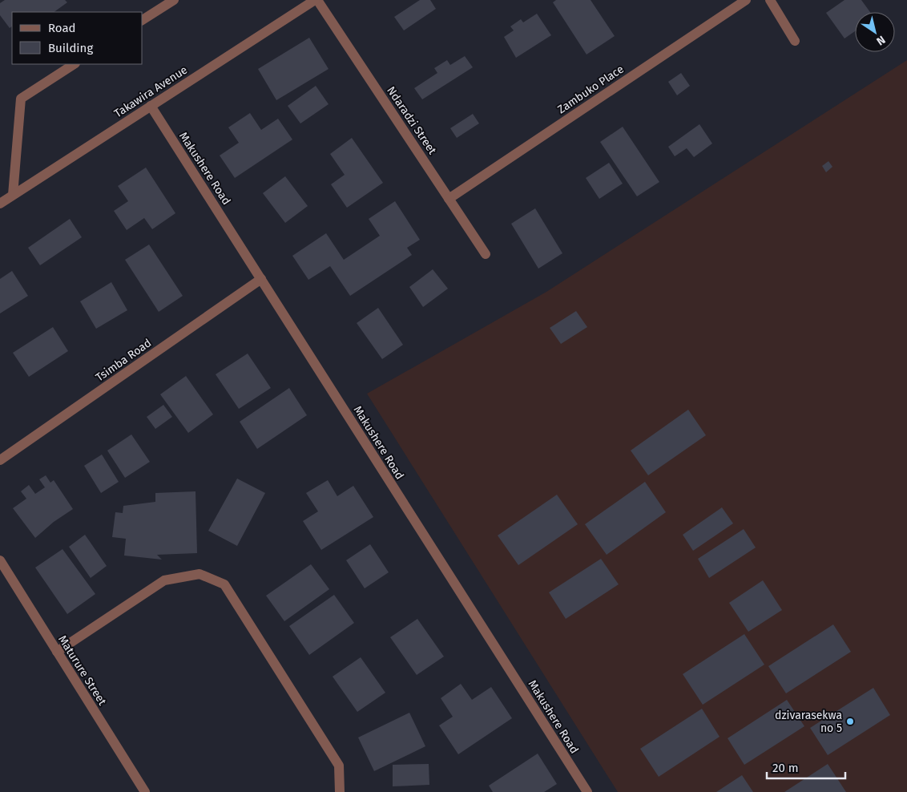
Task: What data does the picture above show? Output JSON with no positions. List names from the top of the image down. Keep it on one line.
{"streets":{"street":["Zambuko Place","Takawira Avenue","Ndaradzi Street","Makushere Road","Tsimba Road","Maturure Street"]},"crossings":[["Zambuko Place","Ndaradzi Street"],["Takawira Avenue","Ndaradzi Street"],["Takawira Avenue","Makushere Road"],["Makushere Road","Tsimba Road"]],"places":["dzivarasekwa no 5"],"legend":["Road","Building"],"scale_bar":"20 m","north":"bottom right"}
